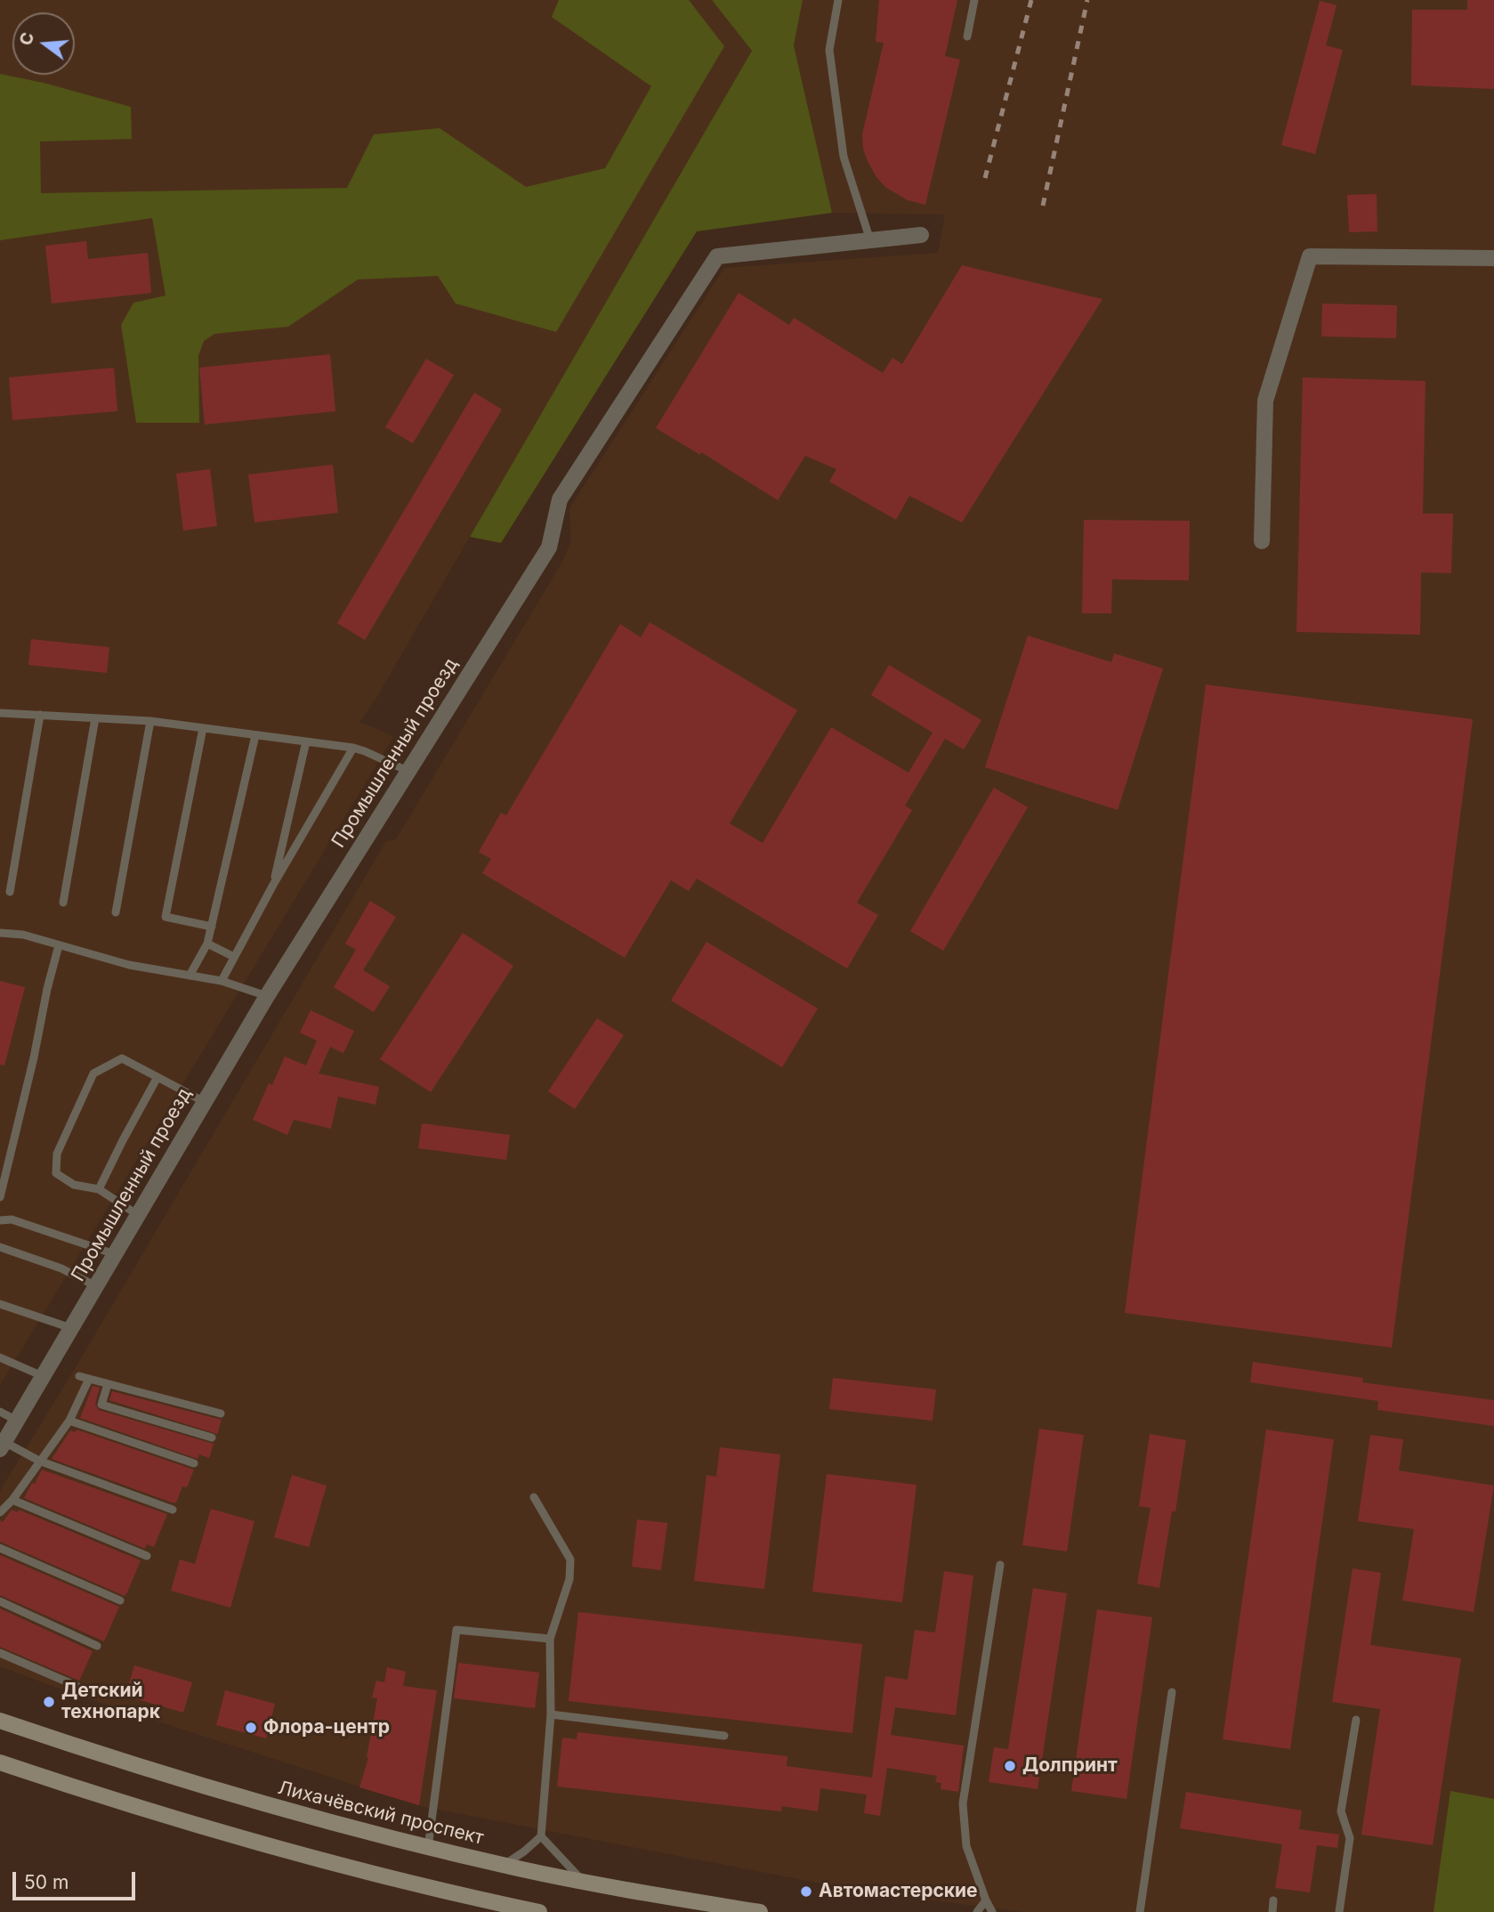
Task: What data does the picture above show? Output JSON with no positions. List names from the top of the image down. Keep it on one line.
{"streets":{"main road":["Лихачёвский проспект"],"street":["Промышленный проезд"]},"places":["Детский технопарк","Флора-центр","Долпринт","Автомастерские"],"scale_bar":"50 m","north":"left"}
